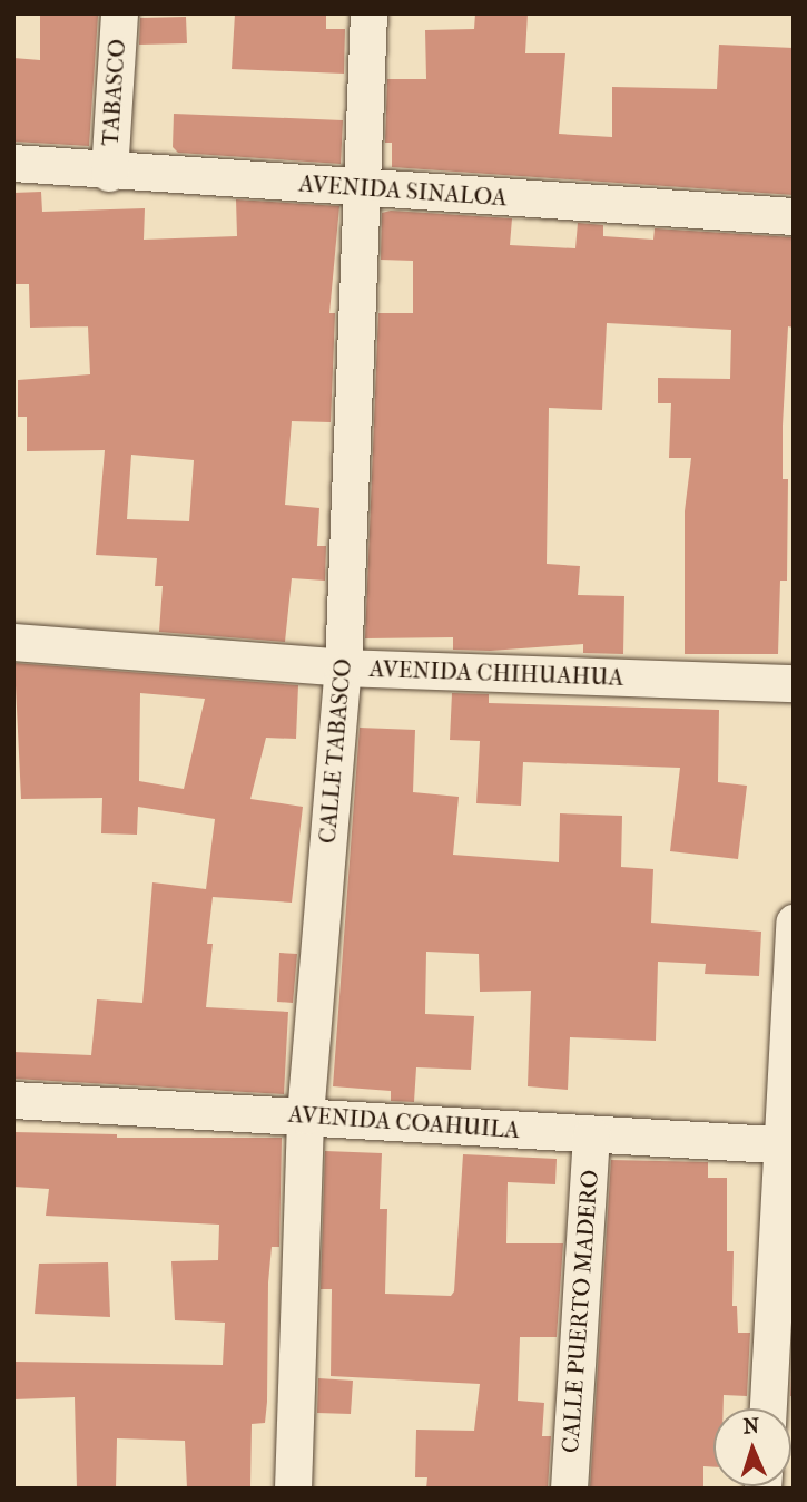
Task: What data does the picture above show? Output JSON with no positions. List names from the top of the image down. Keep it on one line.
{"streets":{"street":["TABASCO","AVENIDA SINALOA","AVENIDA CHIHUAHUA","CALLE TABASCO","AVENIDA COAHUILA","CALLE PUERTO MADERO"]},"crossings":[["TABASCO","AVENIDA SINALOA"],["AVENIDA SINALOA","CALLE TABASCO"],["AVENIDA CHIHUAHUA","CALLE TABASCO"],["CALLE TABASCO","AVENIDA COAHUILA"],["AVENIDA COAHUILA","CALLE PUERTO MADERO"]],"north":"top"}
